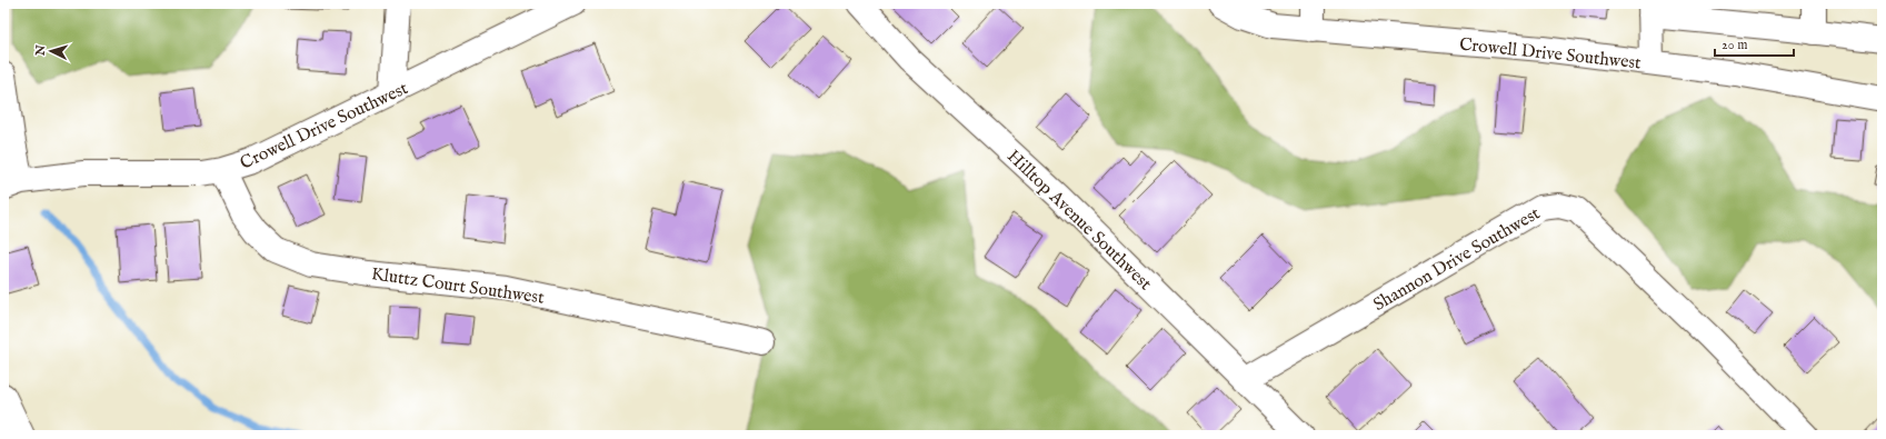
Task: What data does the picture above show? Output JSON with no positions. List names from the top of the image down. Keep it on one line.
{"streets":{"street":["Crowell Drive Southwest","Hilltop Avenue Southwest","Shannon Drive Southwest","Kluttz Court Southwest"]},"crossings":[["Crowell Drive Southwest","Kluttz Court Southwest"],["Hilltop Avenue Southwest","Shannon Drive Southwest"]],"scale_bar":"20 m","north":"left"}
